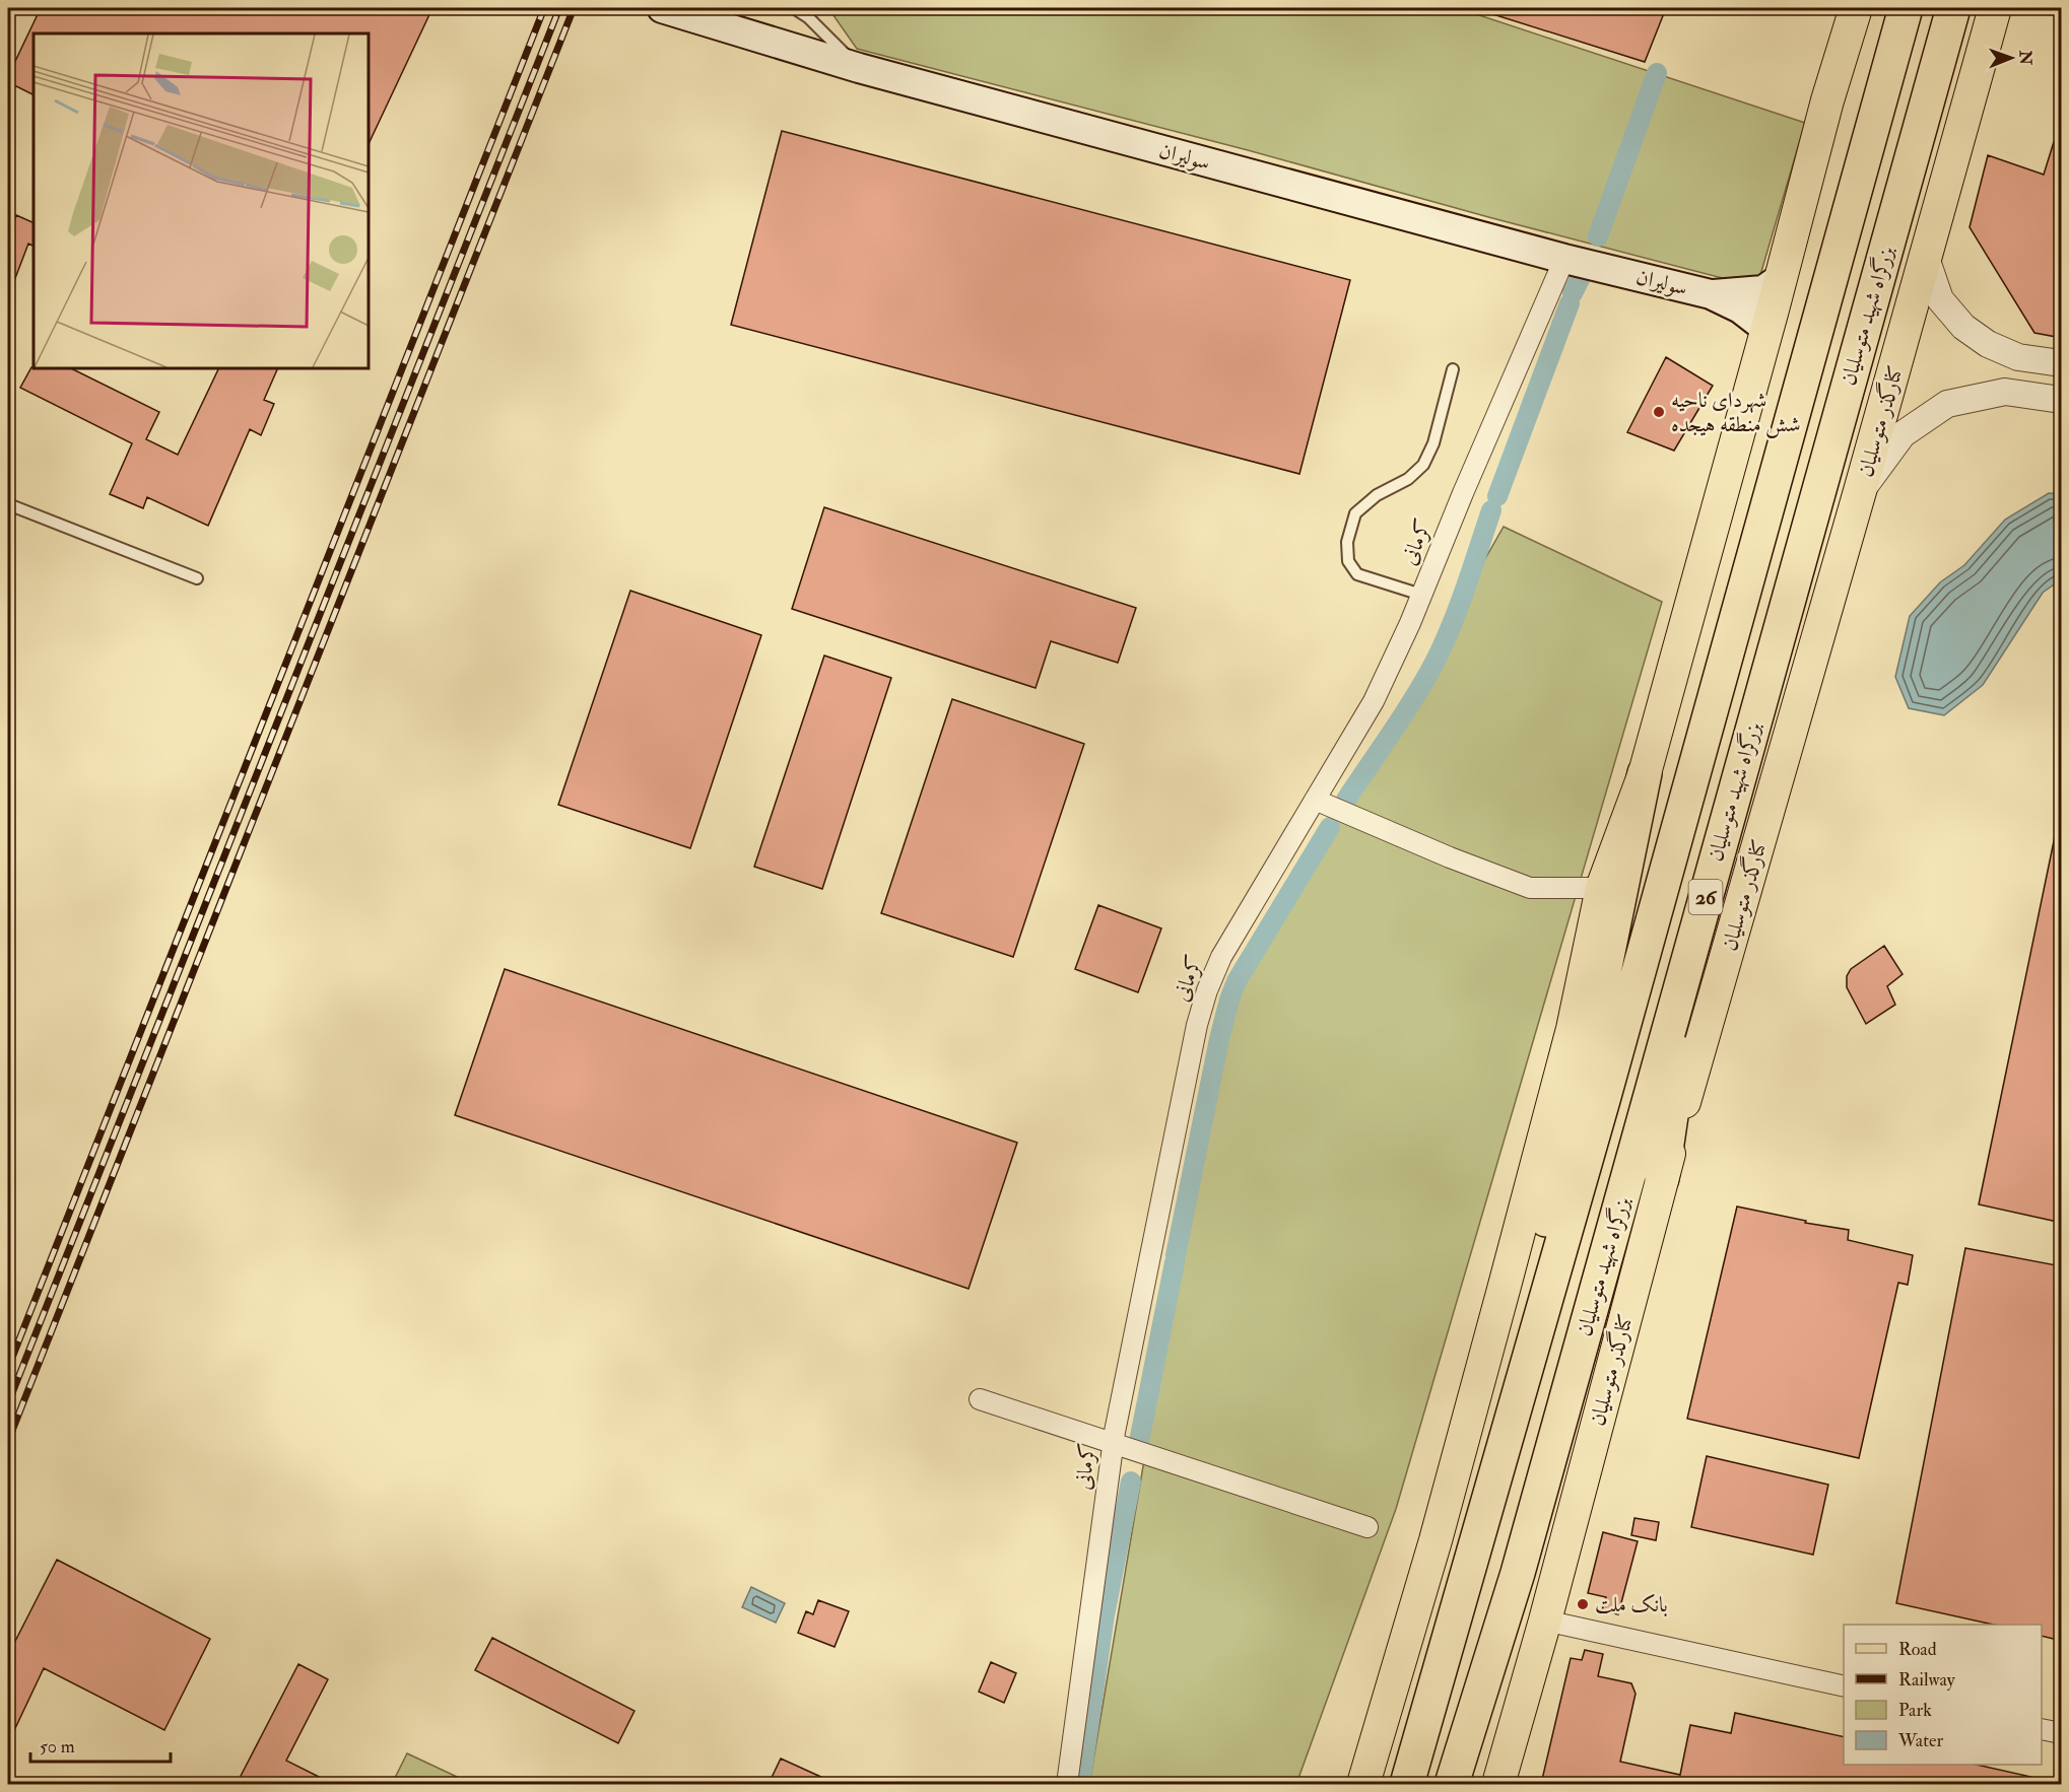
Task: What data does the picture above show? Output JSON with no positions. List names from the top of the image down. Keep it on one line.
{"streets":{"highway":["بزرگراه شهید متوسلیان","26"],"main road":["سولیران","کنارگذر متوسلیان"],"street":["کرمانی"]},"crossings":[["سولیران","کرمانی"]],"places":["شهردای ناحیه شش منطقه هیجده","بانک ملت"],"legend":["Road","Railway","Park","Water"],"scale_bar":"50 m","north":"right"}
